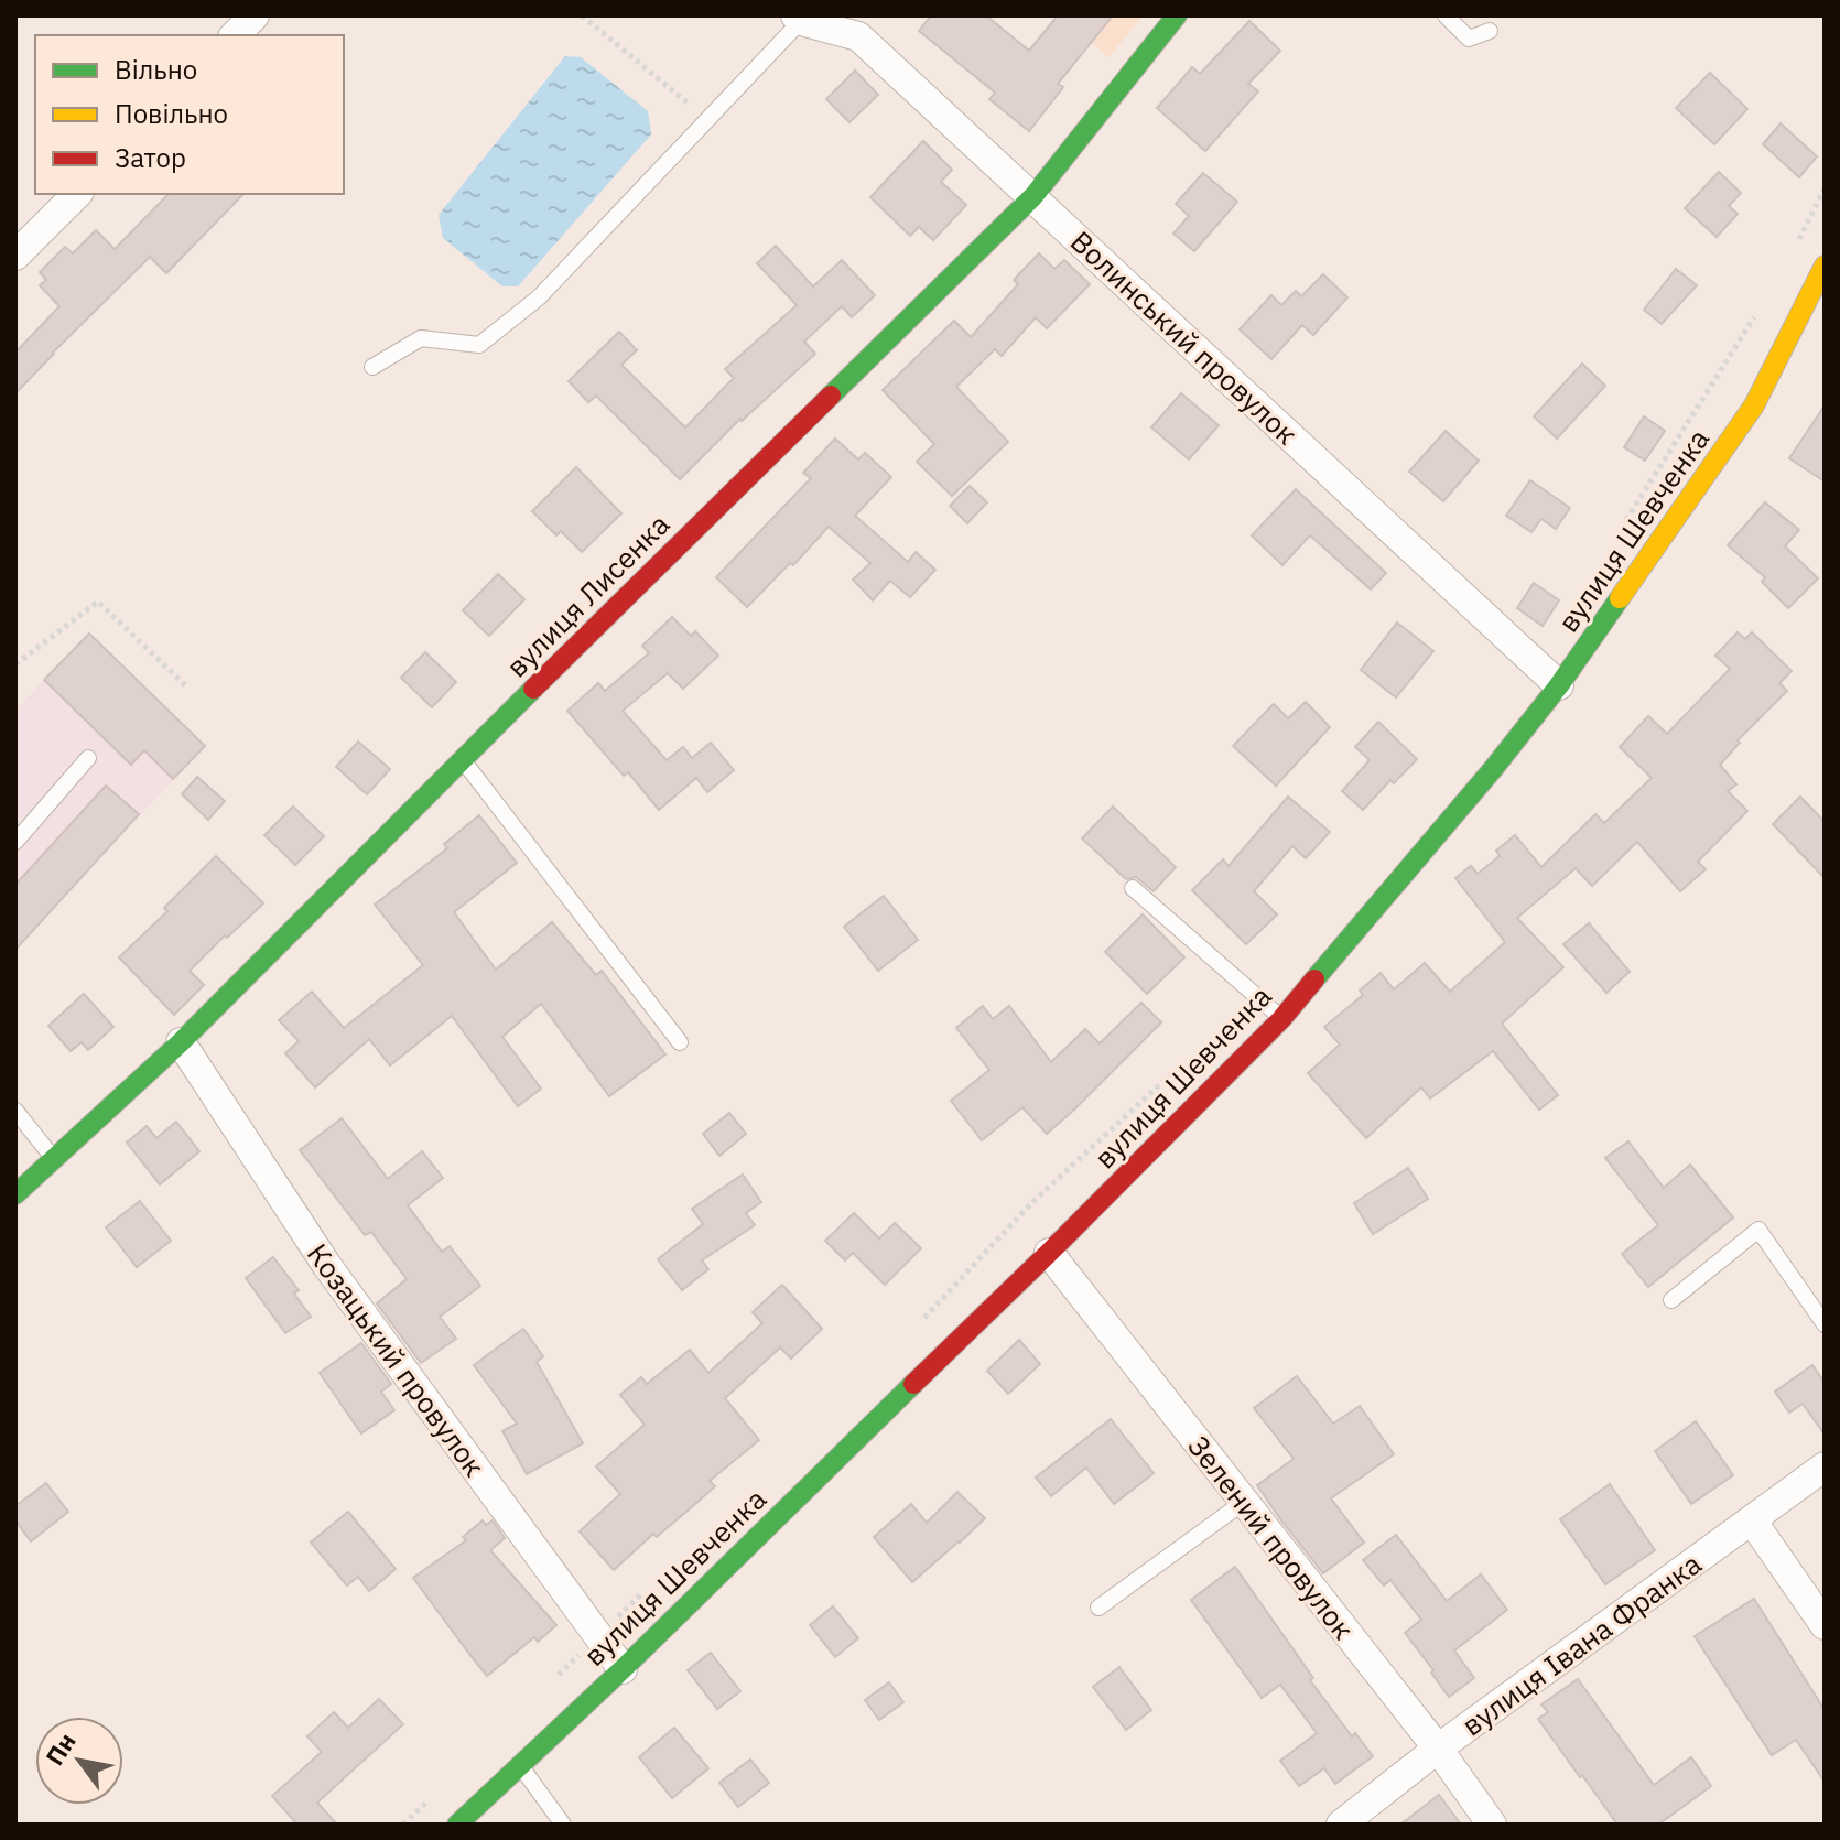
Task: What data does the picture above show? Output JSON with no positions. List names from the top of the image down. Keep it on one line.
{"streets":{"street":["Волинський провулок","вулиця Шевченка","вулиця Лисенка","Козацький провулок","Зелений провулок","вулиця Івана Франка"]},"crossings":[["Волинський провулок","вулиця Шевченка"],["Волинський провулок","вулиця Лисенка"],["вулиця Шевченка","Козацький провулок"],["вулиця Шевченка","Зелений провулок"],["вулиця Лисенка","Козацький провулок"],["Зелений провулок","вулиця Івана Франка"]],"legend":["Вільно","Повільно","Затор"],"north":"top left"}
